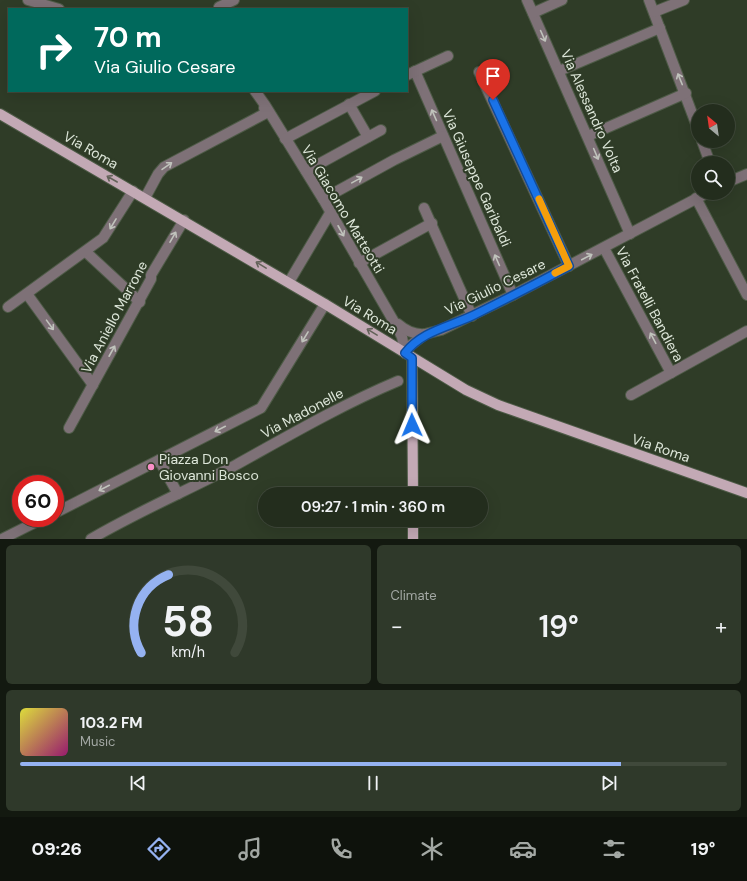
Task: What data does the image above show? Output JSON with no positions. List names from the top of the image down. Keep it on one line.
{"streets":{"main road":["Via Roma"],"street":["Via Alessandro Volta","Via Giuseppe Garibaldi","Via Giacomo Matteotti","Via Giulio Cesare","Via Fratelli Bandiera","Via Aniello Marrone","Via Madonelle"]},"crossings":[["Via Alessandro Volta","Via Giulio Cesare"],["Via Roma","Via Giacomo Matteotti"],["Via Roma","Via Giulio Cesare"],["Via Roma","Via Aniello Marrone"],["Via Giuseppe Garibaldi","Via Giulio Cesare"],["Via Giacomo Matteotti","Via Giulio Cesare"],["Via Giulio Cesare","Via Fratelli Bandiera"]],"one_way":["Via Roma","Via Fratelli Bandiera"],"places":["Piazza Don Giovanni Bosco"],"north":"top left","page":{"turn":["70 m","Via Giulio Cesare"],"limit":"60","trip":"09:27 · 1 min · 360 m","tile":"Climate","heat":["−","19°","+"],"song":["103.2 FM","Music"],"tabs":["09:26","19°"],"gauge":["58","km/h"]}}
